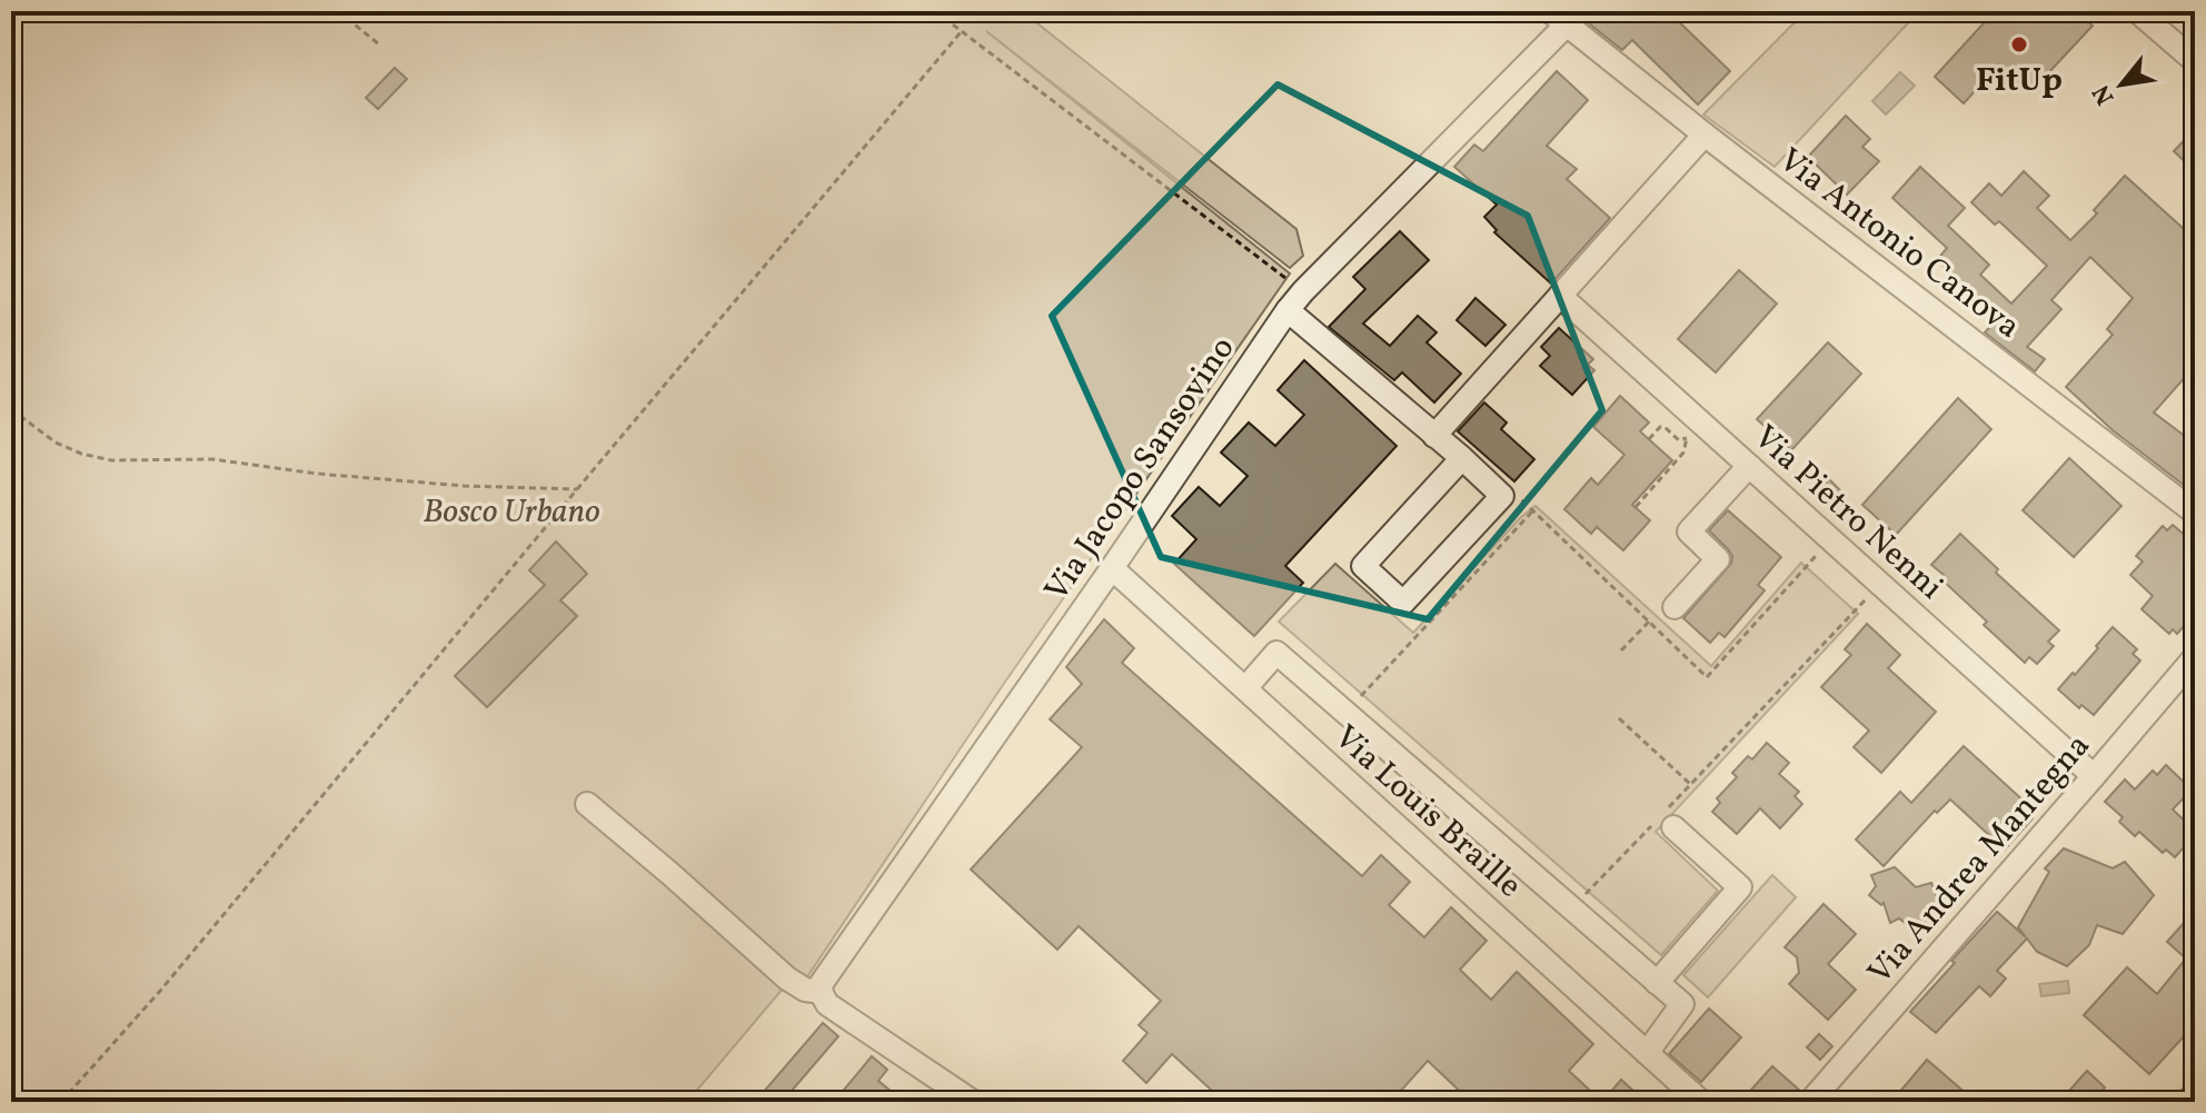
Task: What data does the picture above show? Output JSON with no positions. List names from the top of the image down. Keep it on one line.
{"streets":{"street":["Via Antonio Canova","Via Jacopo Sansovino","Via Pietro Nenni","Via Louis Braille","Via Andrea Mantegna"]},"crossings":[["Via Antonio Canova","Via Jacopo Sansovino"],["Via Jacopo Sansovino","Via Louis Braille"],["Via Pietro Nenni","Via Andrea Mantegna"]],"parks":["Bosco Urbano"],"places":["FitUp"],"north":"bottom left"}
